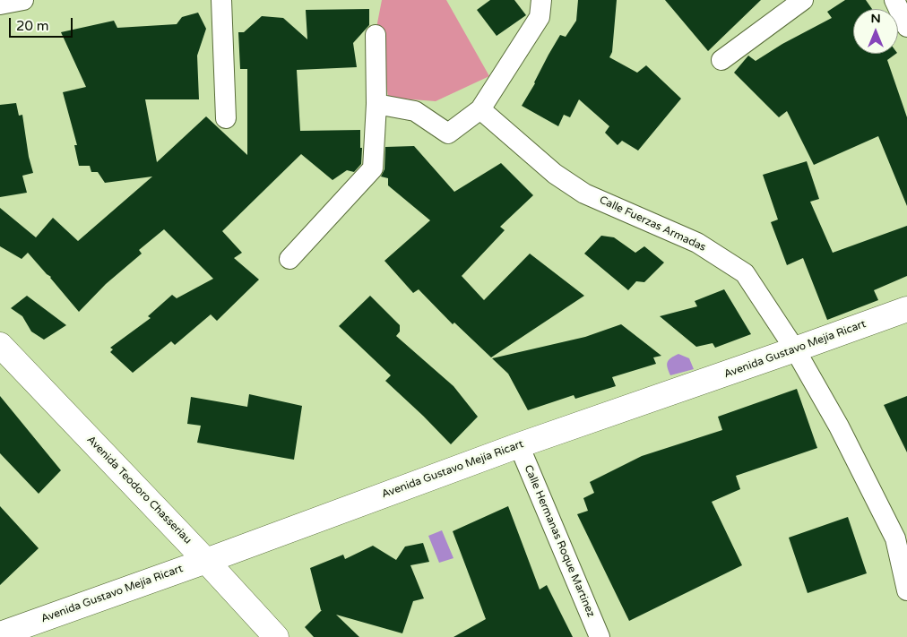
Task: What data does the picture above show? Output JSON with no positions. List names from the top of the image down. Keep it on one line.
{"streets":{"street":["Calle Fuerzas Armadas","Avenida Gustavo Mejía Ricart","Avenida Teodoro Chasseriau","Calle Hermanas Roque Martinez"]},"crossings":[["Calle Fuerzas Armadas","Avenida Gustavo Mejía Ricart"],["Avenida Gustavo Mejía Ricart","Avenida Teodoro Chasseriau"],["Avenida Gustavo Mejía Ricart","Calle Hermanas Roque Martinez"]],"scale_bar":"20 m","north":"top"}
